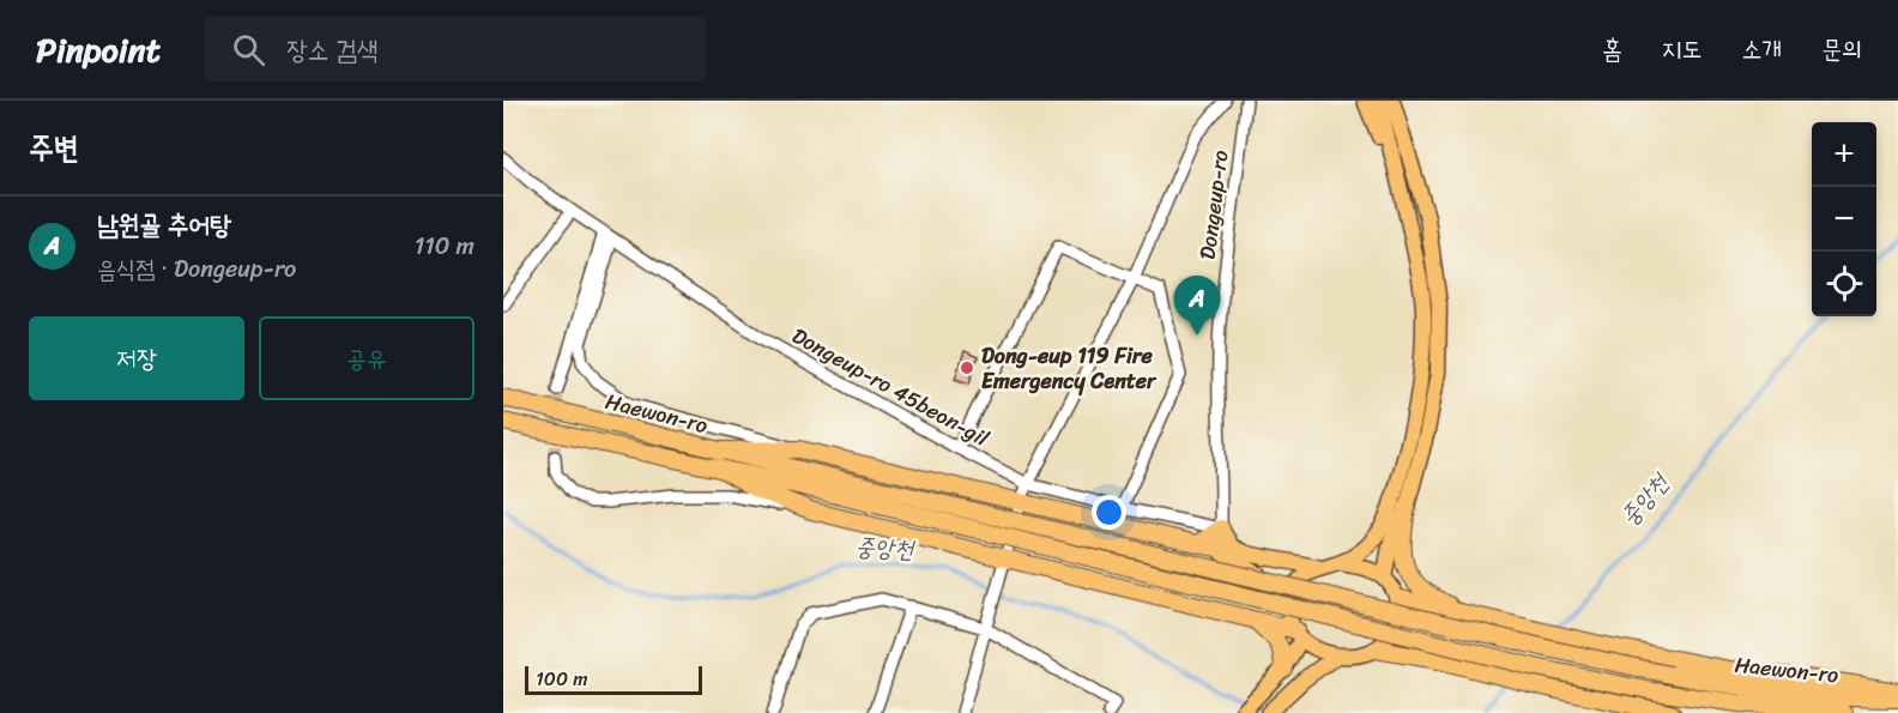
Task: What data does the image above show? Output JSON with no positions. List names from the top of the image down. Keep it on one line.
{"streets":{"highway":["Haewon-ro"],"street":["Dongeup-ro","Dongeup-ro 45beon-gil"]},"crossings":[["Dongeup-ro","Dongeup-ro 45beon-gil"]],"water":["중앙천"],"places":["Dong-eup 119 Fire Emergency Center"],"scale_bar":"100 m","page":{"header":"Pinpoint","search":"장소 검색","nav":["홈","지도","소개","문의"],"heading":"주변","map_buttons":["+","−"],"list":[{"mark":"A","name":"남원골 추어탕","note":"음식점 · Dongeup-ro","value":"110 m"}],"pins":"A","buttons":["저장","공유"],"scale":"100 m"}}
